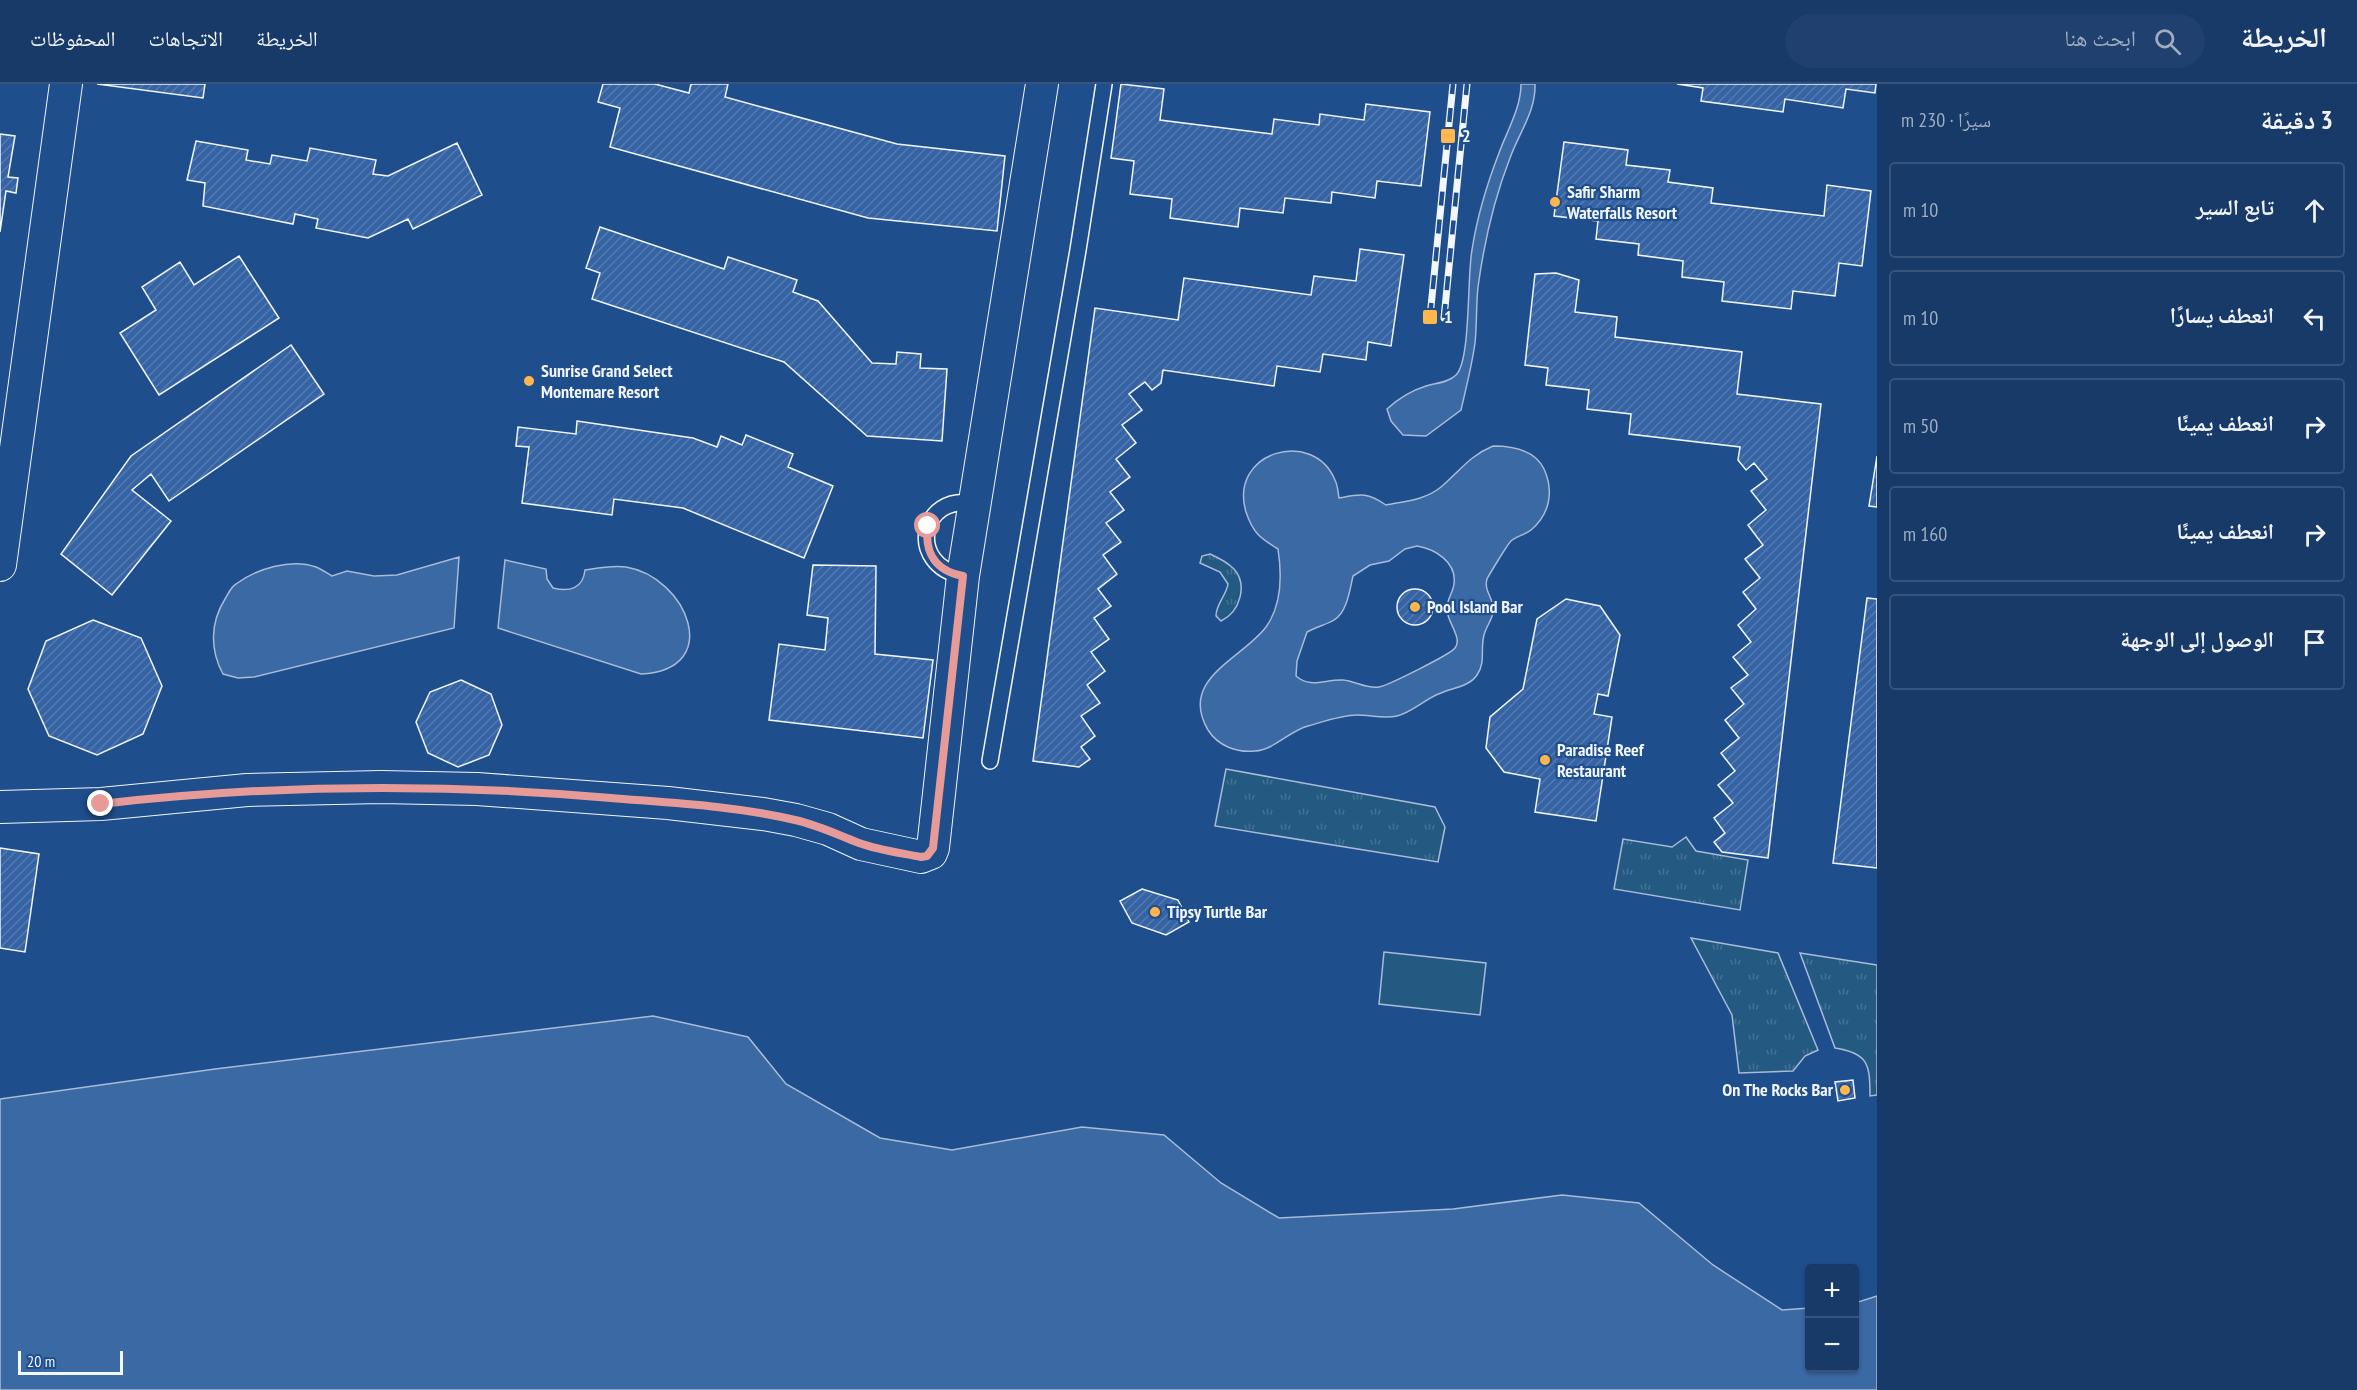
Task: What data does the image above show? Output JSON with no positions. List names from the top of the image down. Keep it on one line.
{"places":{"transit":["2","1"],"other":["Safir Sharm Waterfalls Resort","Sunrise Grand Select Montemare Resort","Pool Island Bar","Paradise Reef Restaurant","Tipsy Turtle Bar","On The Rocks Bar"]},"scale_bar":"20 m","page":{"header":"الخريطة","search":"ابحث هنا","nav":["الخريطة","الاتجاهات","المحفوظات"],"heading":["3 دقيقة","سيرًا · 230 m"],"list":[["تابع السير","10 m"],["انعطف يسارًا","10 m"],["انعطف يمينًا","50 m"],["انعطف يمينًا","160 m"],"الوصول إلى الوجهة"],"map_buttons":["+","−"],"scale":"20 m"}}
